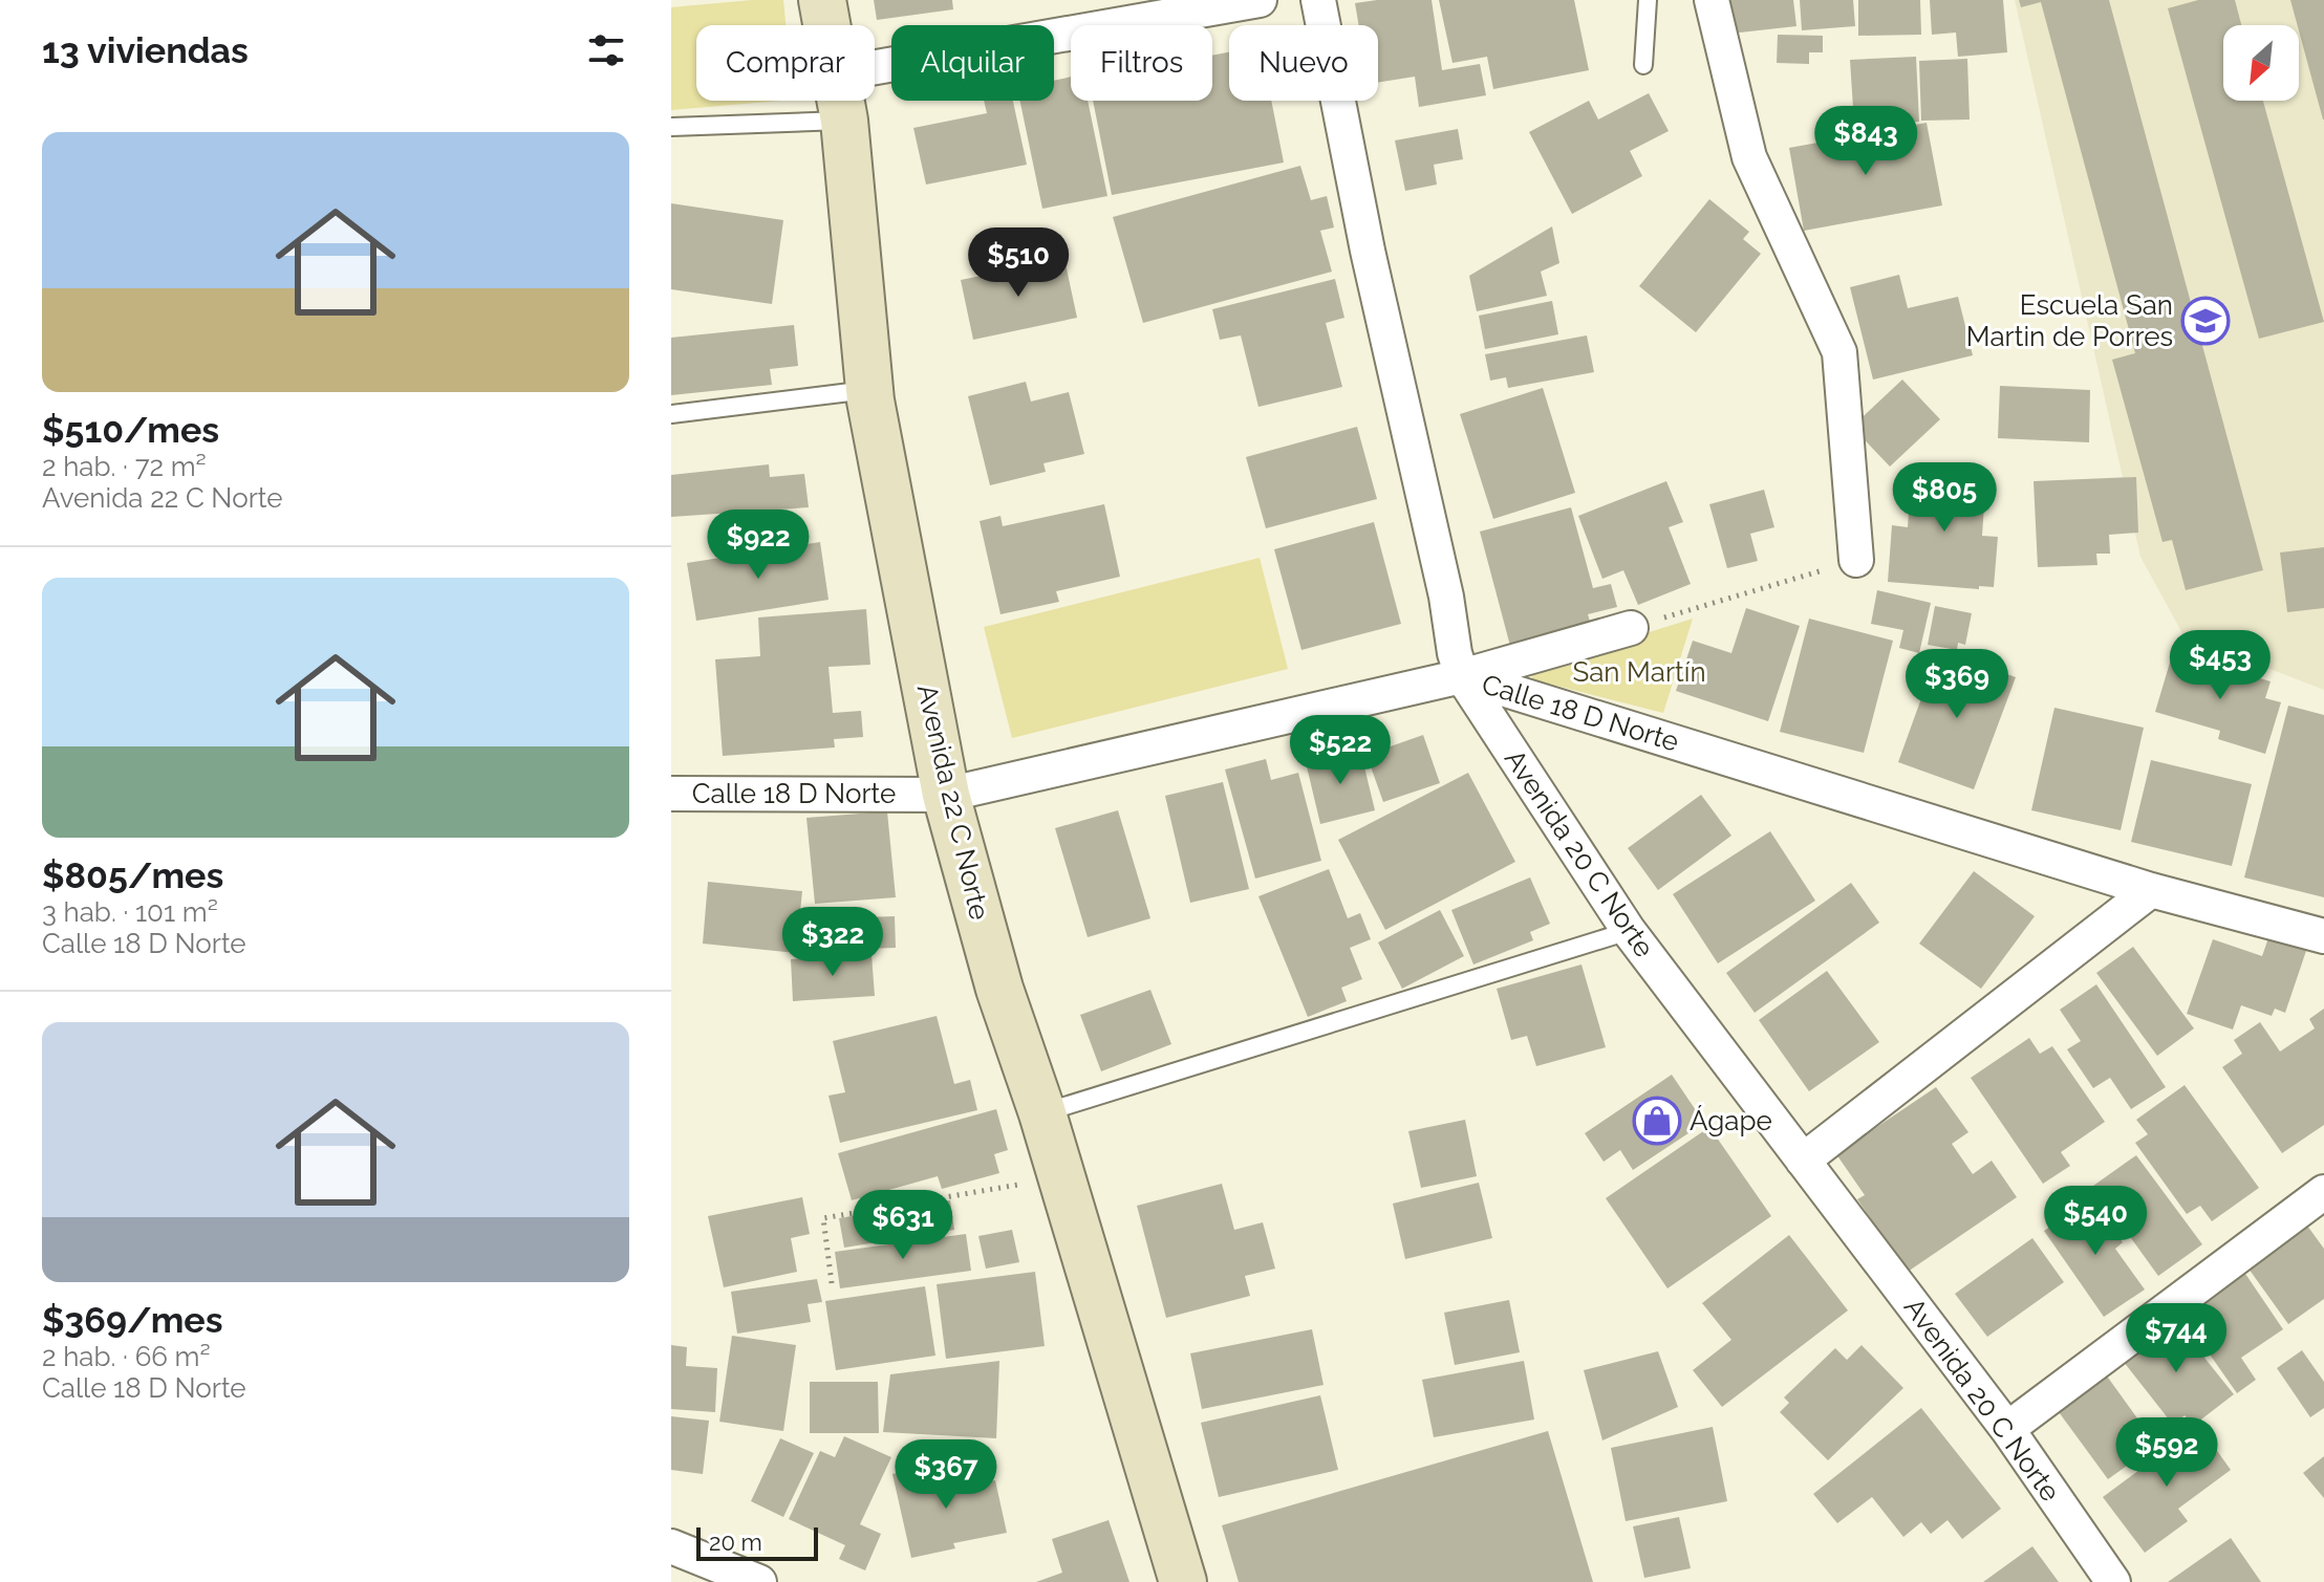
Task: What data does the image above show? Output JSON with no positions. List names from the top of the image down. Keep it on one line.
{"streets":{"street":["Calle 18 D Norte","Avenida 22 C Norte","Avenida 20 C Norte"]},"crossings":[["Calle 18 D Norte","Avenida 22 C Norte"],["Calle 18 D Norte","Avenida 20 C Norte"]],"parks":["San Martín"],"places":{"school or university":["Escuela San Martin de Porres"],"shop":["Ágape"]},"scale_bar":"20 m","north":"bottom left","page":{"heading":"13 viviendas","chip":["Comprar","Alquilar","Filtros","Nuevo"],"list":[{"name":"$510/mes","note":"2 hab. · 72 m² · Avenida 22 C Norte"},{"name":"$805/mes","note":"3 hab. · 101 m² · Calle 18 D Norte"},{"name":"$369/mes","note":"2 hab. · 66 m² · Calle 18 D Norte"}],"price":["$843","$510","$805","$922","$453","$369","$522","$322","$540","$631","$744","$592","$367"],"scale":"20 m"}}
